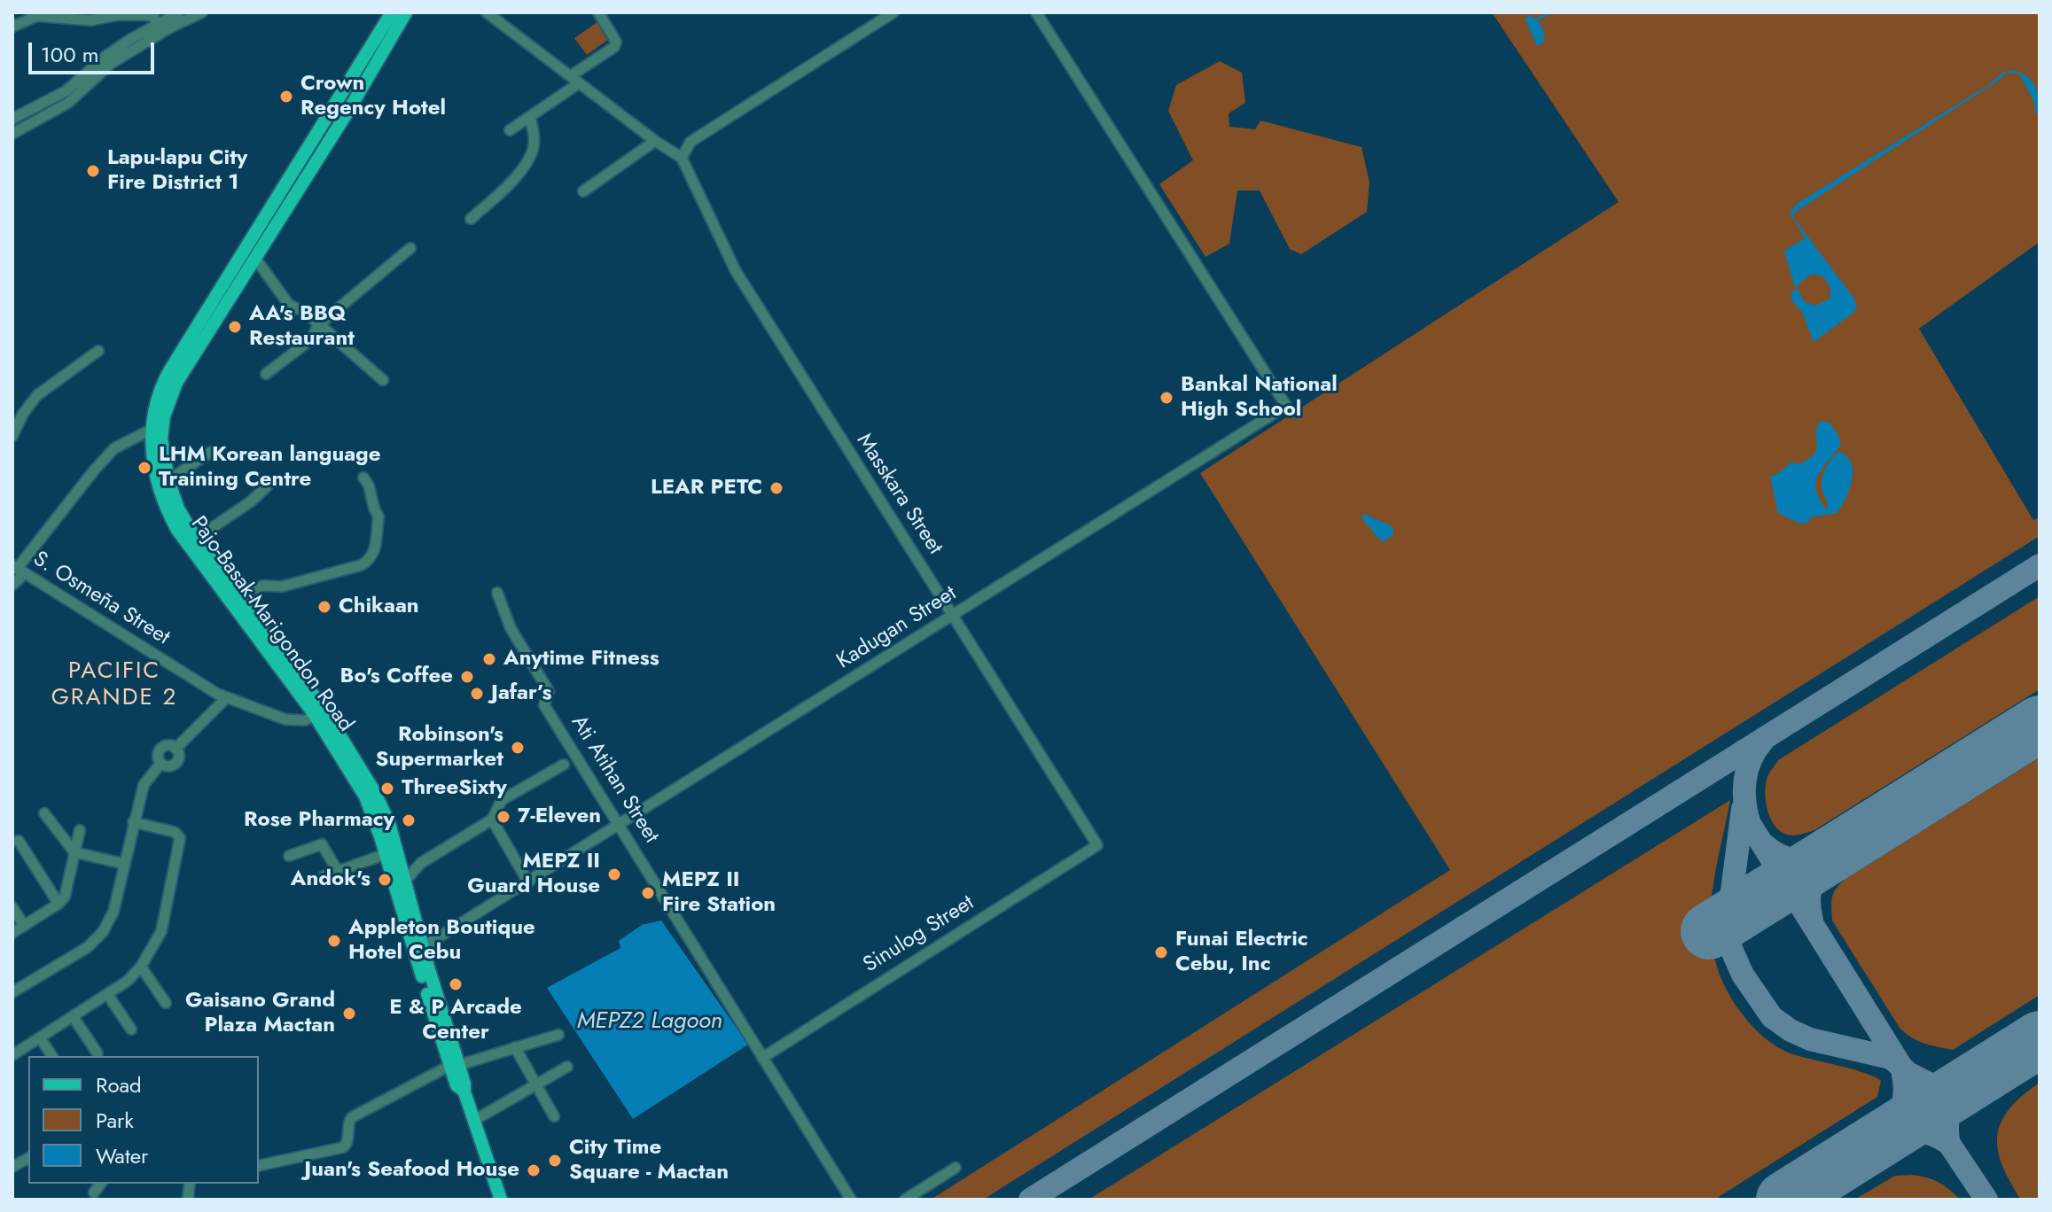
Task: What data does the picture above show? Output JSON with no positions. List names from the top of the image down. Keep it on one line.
{"streets":{"main road":["Pajo-Basak-Marigondon Road"],"street":["Masskara Street","S. Osmeña Street","Kadugan Street","Ati Atihan Street","Sinulog Street"]},"crossings":[["Masskara Street","Kadugan Street"],["Masskara Street","Sinulog Street"],["S. Osmeña Street","Pajo-Basak-Marigondon Road"],["Pajo-Basak-Marigondon Road","Kadugan Street"],["Kadugan Street","Ati Atihan Street"],["Ati Atihan Street","Sinulog Street"]],"districts":["PACIFIC GRANDE 2"],"water":["MEPZ2 Lagoon"],"places":["Crown Regency Hotel","Lapu-lapu City Fire District 1","AA's BBQ Restaurant","Bankal National High School","LHM Korean language Training Centre","LEAR PETC","Chikaan","Anytime Fitness","Bo's Coffee","Jafar’s","Robinson's Supermarket","ThreeSixty","7-Eleven","Rose Pharmacy","MEPZ II Guard House","Andok's","MEPZ II Fire Station","Appleton Boutique Hotel Cebu","Funai Electric Cebu, Inc","E & P Arcade Center","Gaisano Grand Plaza Mactan","City Time Square - Mactan","Juan's Seafood House"],"legend":["Road","Park","Water"],"scale_bar":"100 m"}
